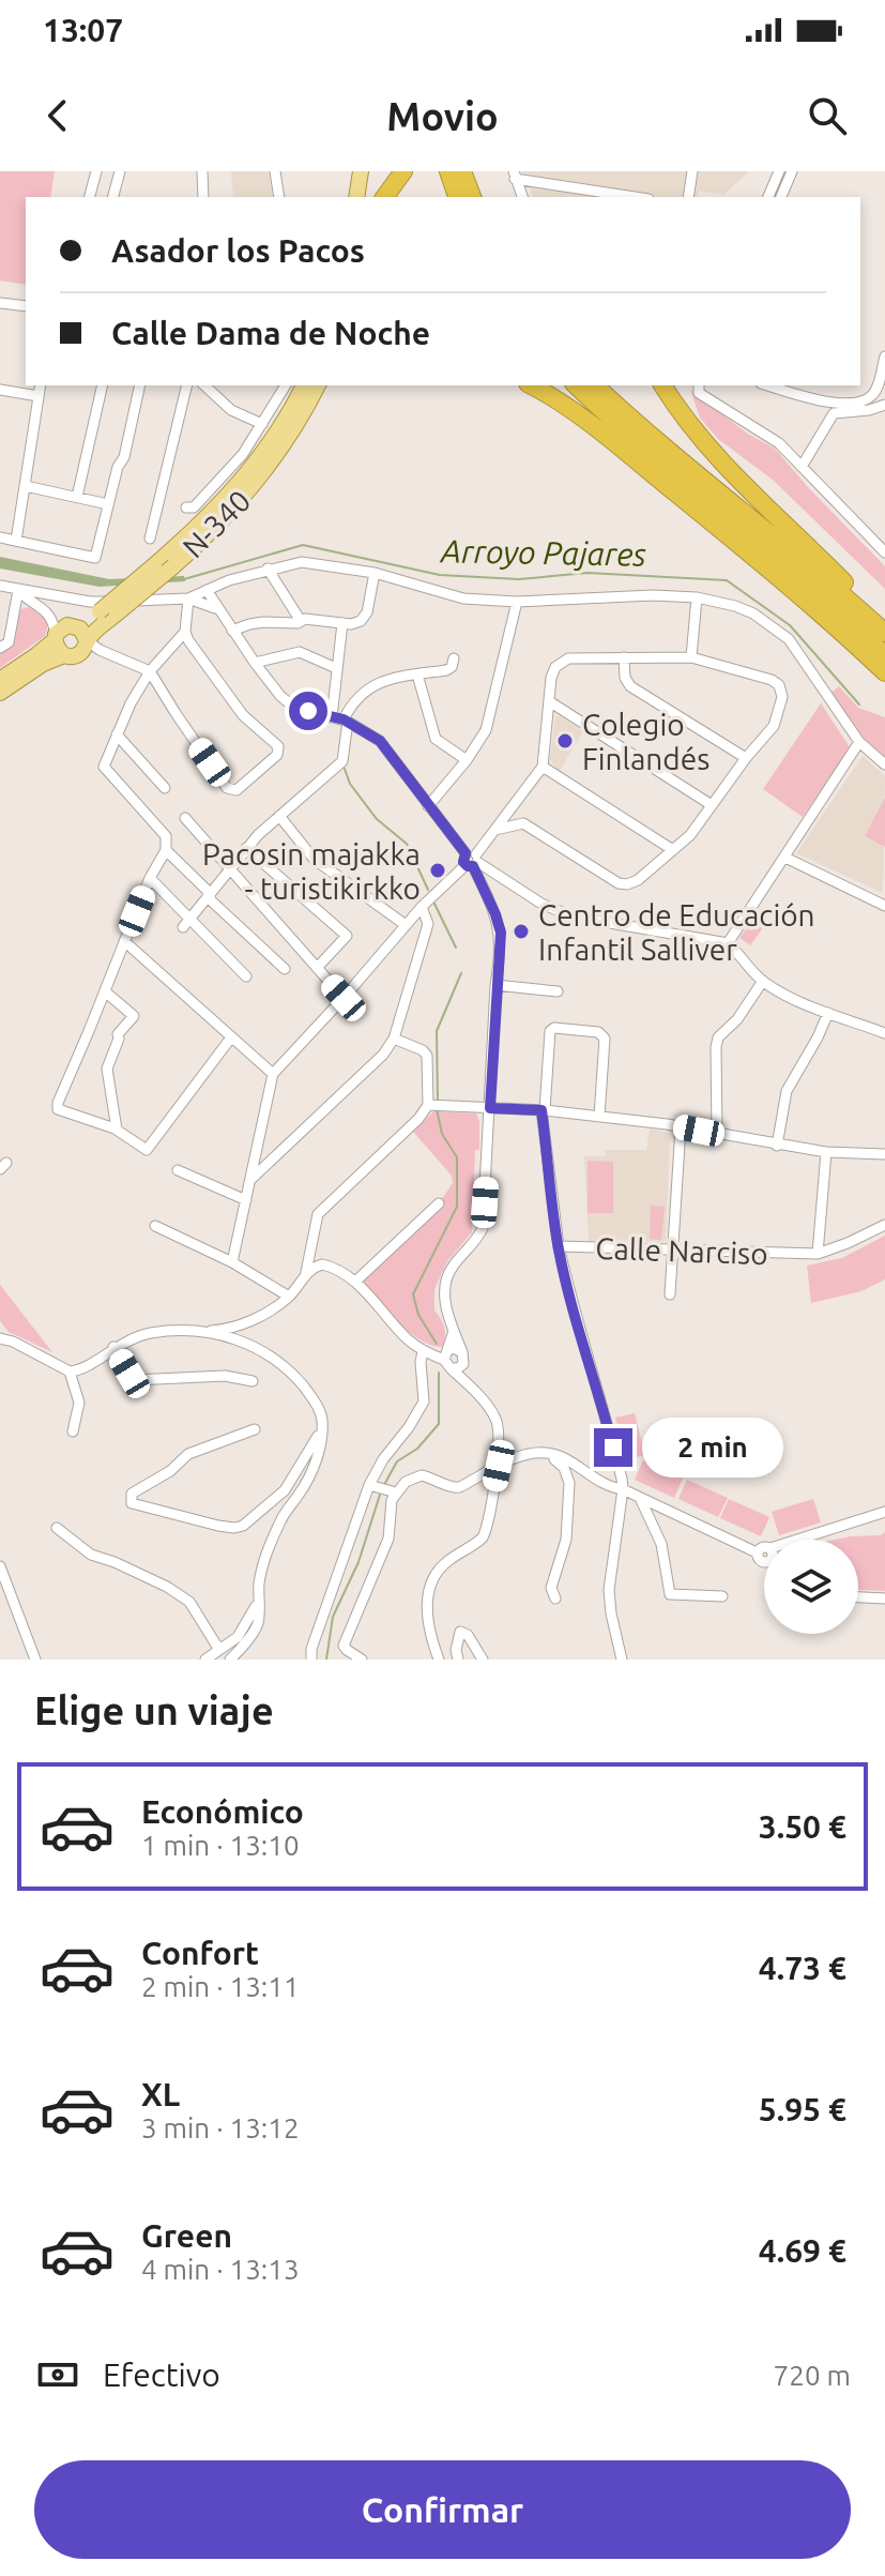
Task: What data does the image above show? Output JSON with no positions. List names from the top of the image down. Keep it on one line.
{"streets":{"main road":["N-340"],"street":["Calle Narciso"]},"water":["Arroyo Pajares"],"places":["Colegio Finlandés","Pacosin majakka - turistikirkko","Centro de Educación Infantil Salliver"],"page":{"status":"13:07","header":"Movio","banner":["Asador los Pacos","Calle Dama de Noche"],"bubble":"2 min","heading":"Elige un viaje","list":[{"name":"Económico","note":"1 min · 13:10","value":"3.50 €"},{"name":"Confort","note":"2 min · 13:11","value":"4.73 €"},{"name":"XL","note":"3 min · 13:12","value":"5.95 €"},{"name":"Green","note":"4 min · 13:13","value":"4.69 €"}],"pay":["Efectivo","720 m"],"buttons":"Confirmar"}}
